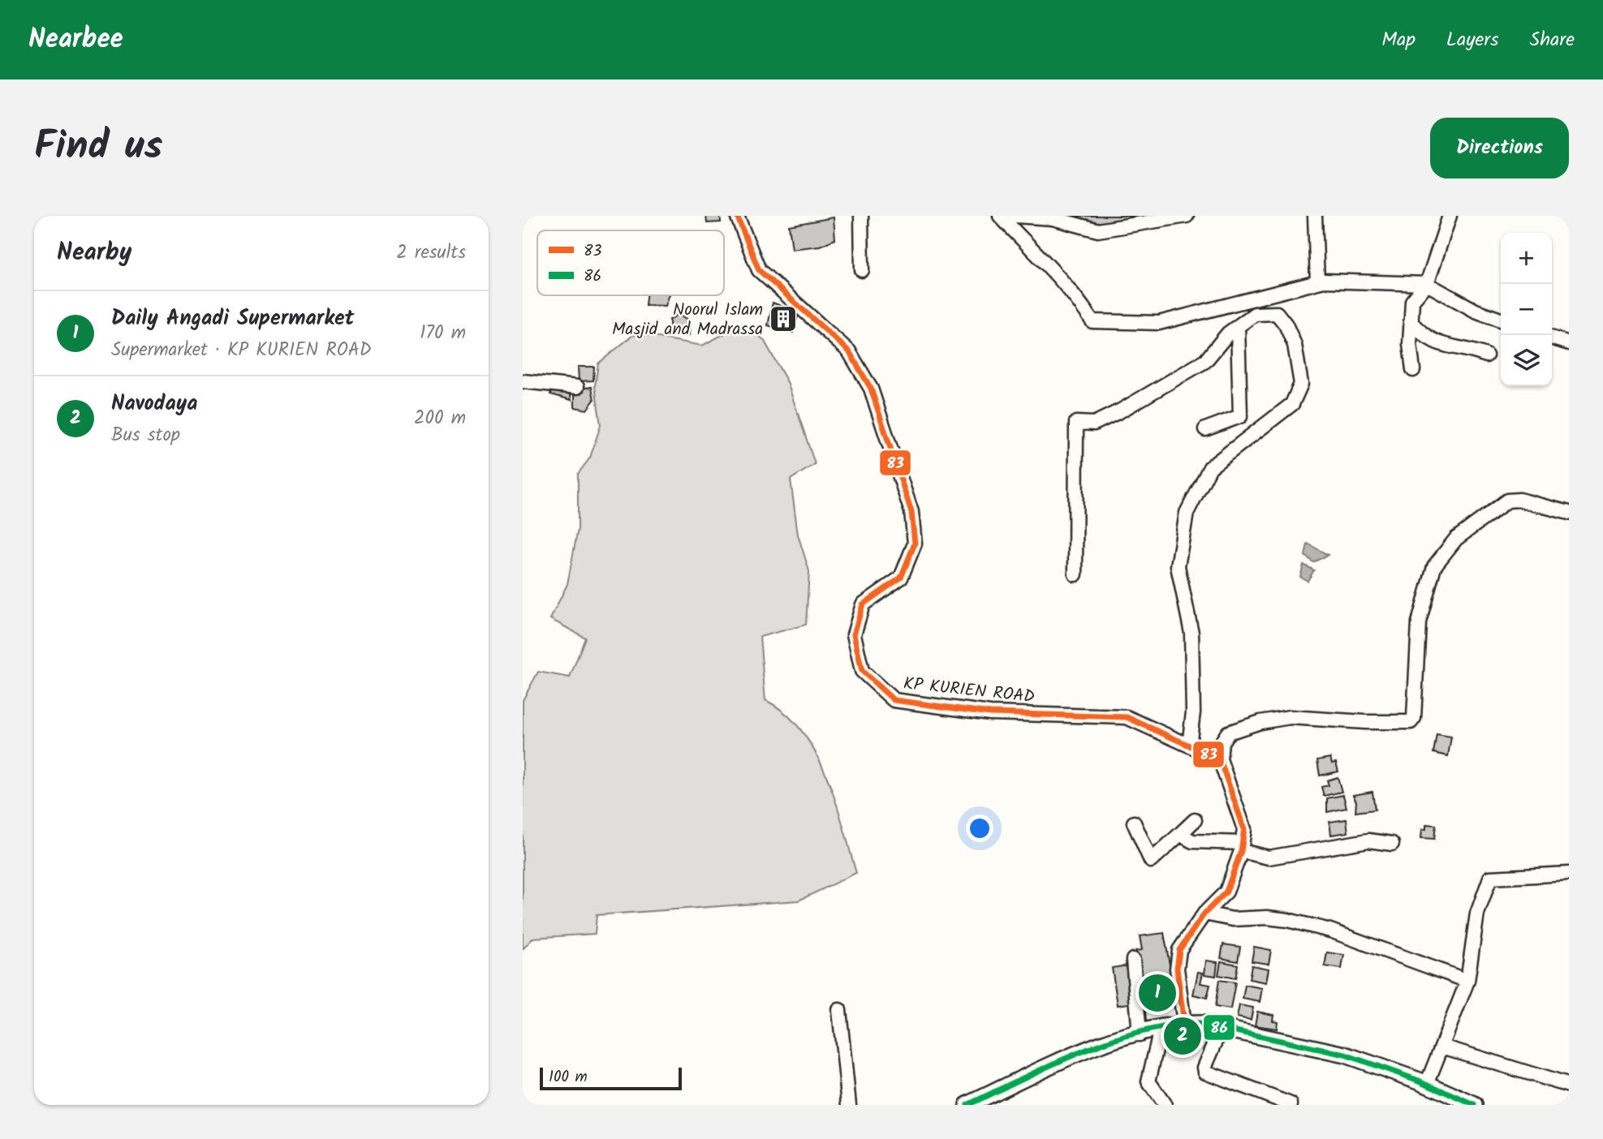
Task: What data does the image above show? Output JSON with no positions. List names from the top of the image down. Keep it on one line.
{"streets":{"street":["KP KURIEN ROAD"]},"places":{"building":["Noorul Islam Masjid and Madrassa"]},"lines":["transit line 83","transit line 86"],"legend":["83","86"],"scale_bar":"100 m","page":{"header":"Nearbee","nav":["Map","Layers","Share"],"title":"Find us","buttons":"Directions","heading":["Nearby","2 results"],"map_buttons":["+","−"],"list":[{"mark":"1","name":"Daily Angadi Supermarket","note":"Supermarket · KP KURIEN ROAD","value":"170 m"},{"mark":"2","name":"Navodaya","note":"Bus stop","value":"200 m"}],"pins":["1","2"],"scale":"100 m"}}
